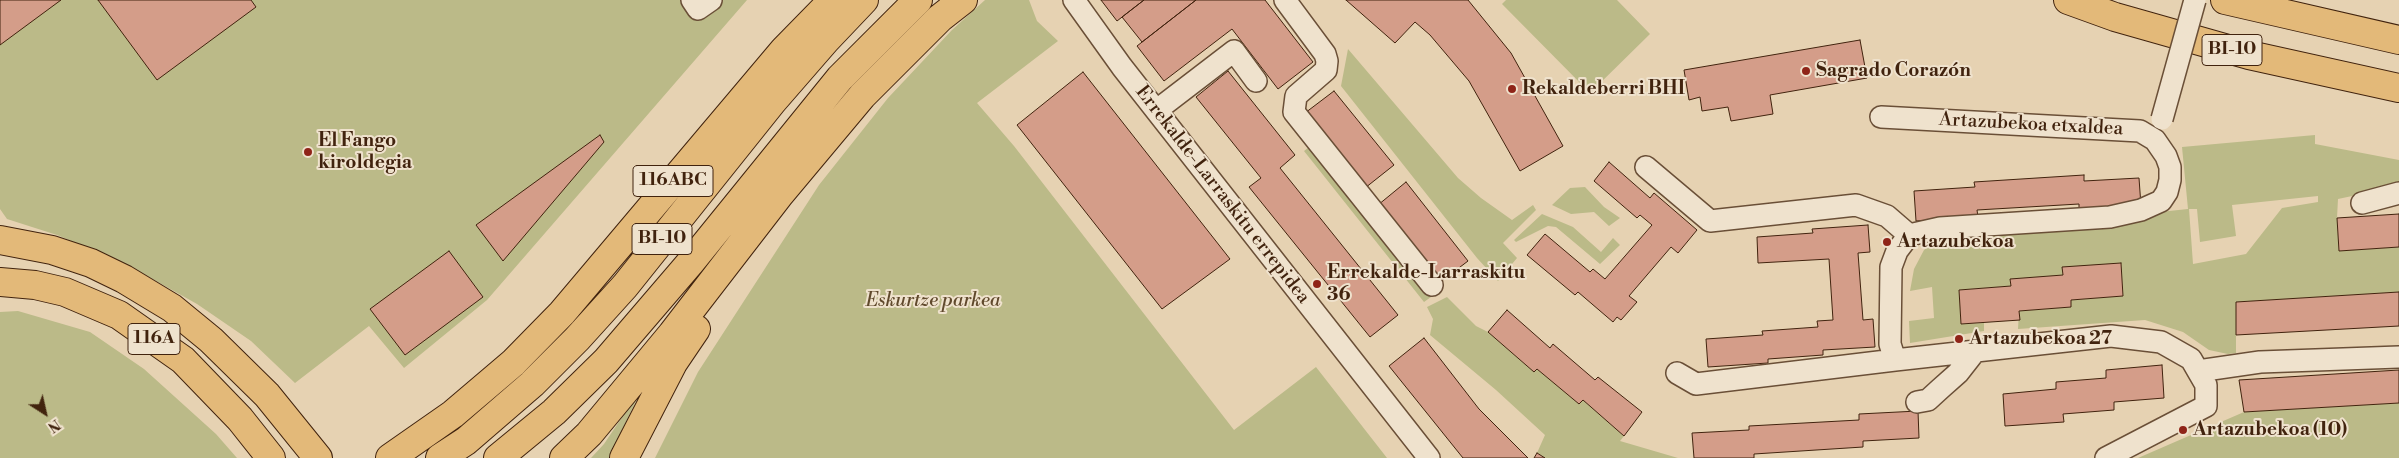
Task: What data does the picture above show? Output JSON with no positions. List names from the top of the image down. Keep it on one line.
{"streets":{"highway":["BI-10","116ABC","116A"],"street":["Artazubekoa etxaldea","Errekalde-Larraskitu errepidea"]},"parks":["Eskurtze parkea"],"places":["Sagrado Corazón","Rekaldeberri BHI","El Fango kiroldegia","Artazubekoa","Errekalde-Larraskitu 36","Artazubekoa 27","Artazubekoa (10)"],"north":"bottom right"}
